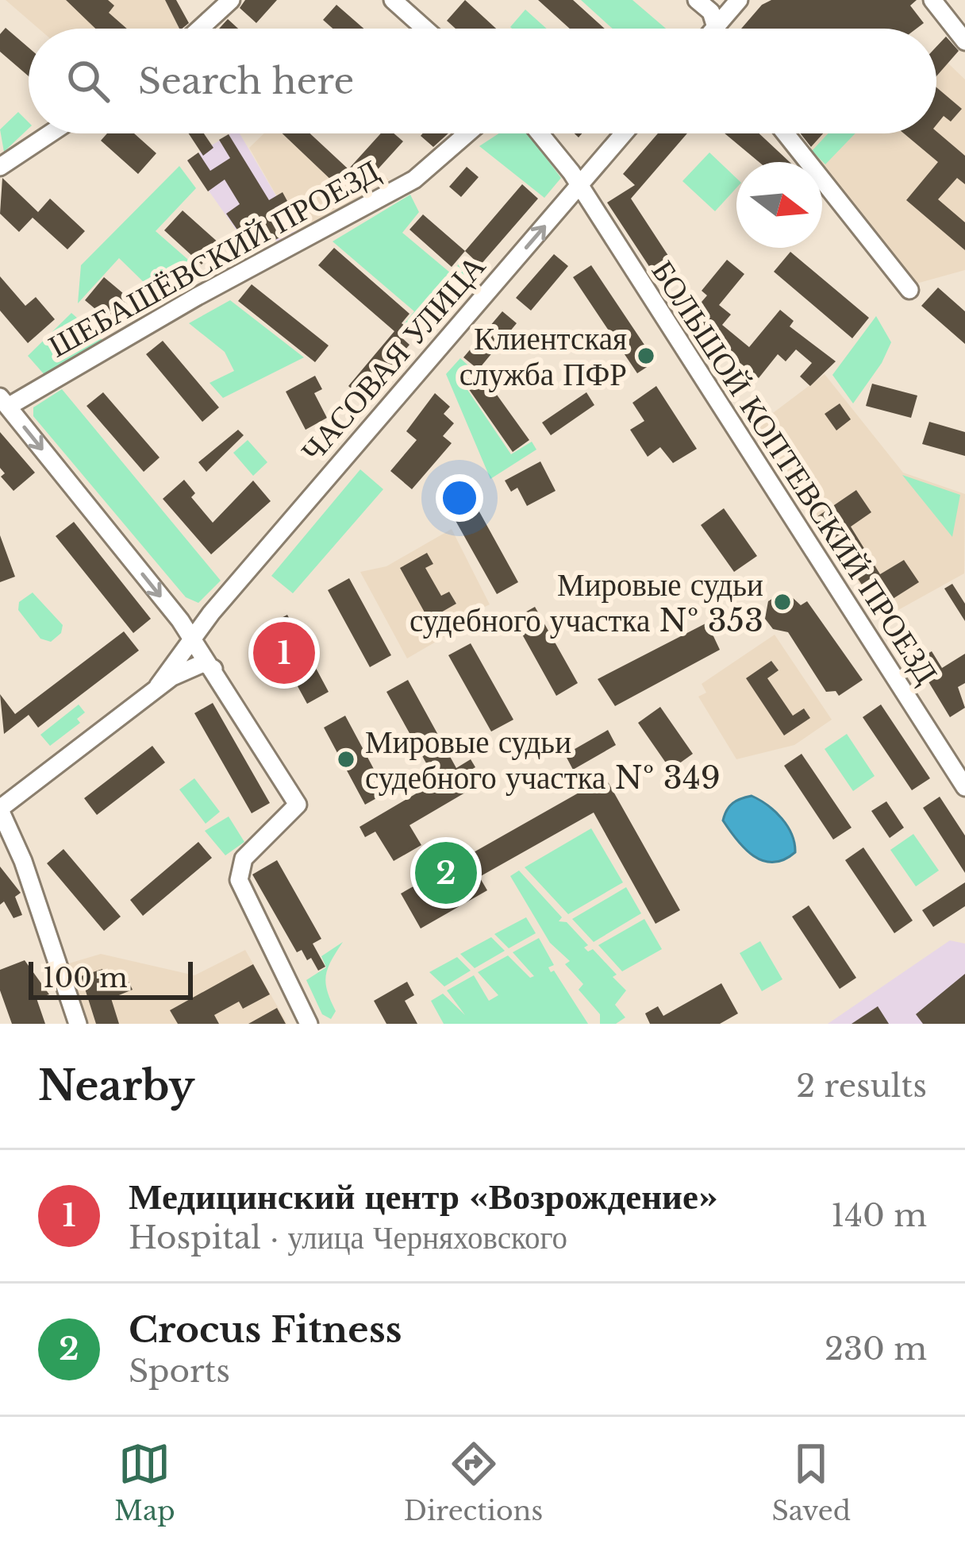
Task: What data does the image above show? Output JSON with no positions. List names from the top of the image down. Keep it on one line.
{"streets":{"street":["ШЕБАШЁВСКИЙ ПРОЕЗД","ЧАСОВАЯ УЛИЦА","БОЛЬШОЙ КОПТЕВСКИЙ ПРОЕЗД"]},"crossings":[["ЧАСОВАЯ УЛИЦА","БОЛЬШОЙ КОПТЕВСКИЙ ПРОЕЗД"]],"one_way":["ЧАСОВАЯ УЛИЦА"],"places":["Клиентская служба ПФР","Мировые судьи судебного участка № 353","Мировые судьи судебного участка № 349"],"scale_bar":"100 m","north":"right","page":{"search":"Search here","pins":["1","2"],"scale":"100 m","heading":["Nearby","2 results"],"list":[{"mark":"1","name":"Медицинский центр «Возрождение»","note":"Hospital · улица Черняховского","value":"140 m"},{"mark":"2","name":"Crocus Fitness","note":"Sports","value":"230 m"}],"nav":["Map","Directions","Saved"]}}
